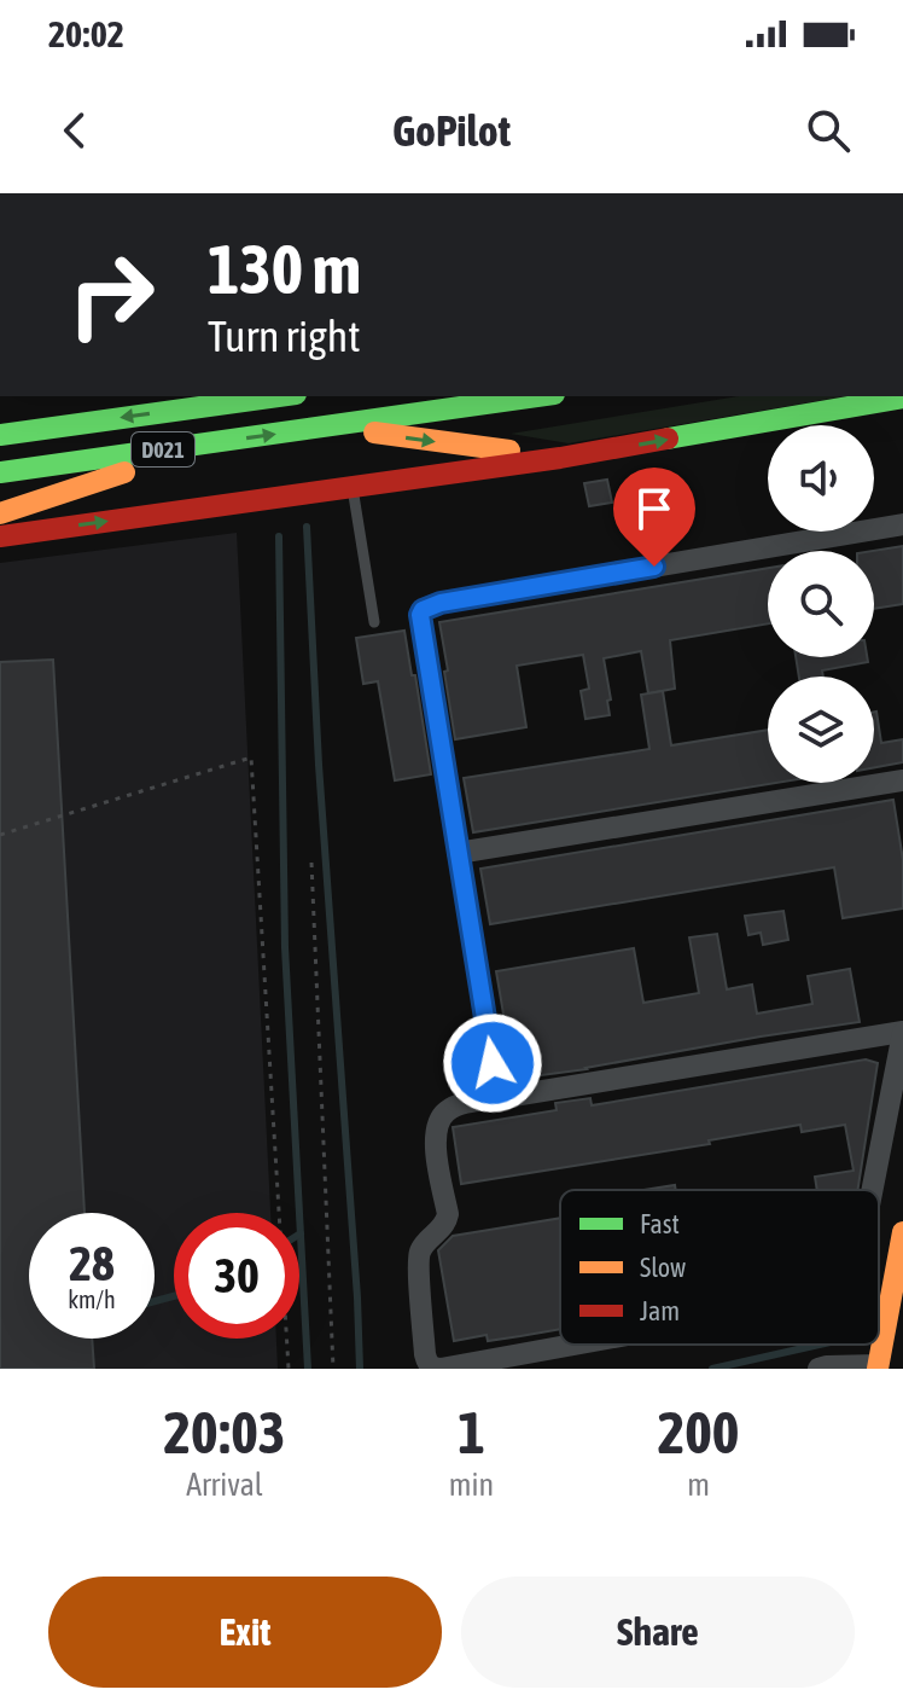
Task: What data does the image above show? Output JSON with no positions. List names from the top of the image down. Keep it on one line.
{"streets":{"main road":["D021"]},"legend":["Fast","Slow","Jam"],"page":{"status":"20:02","header":"GoPilot","turn":["130 m","Turn right"],"speed":"28 km/h","limit":"30","eta":["20:03","Arrival","1","min","200","m"],"buttons":["Exit","Share"]}}
